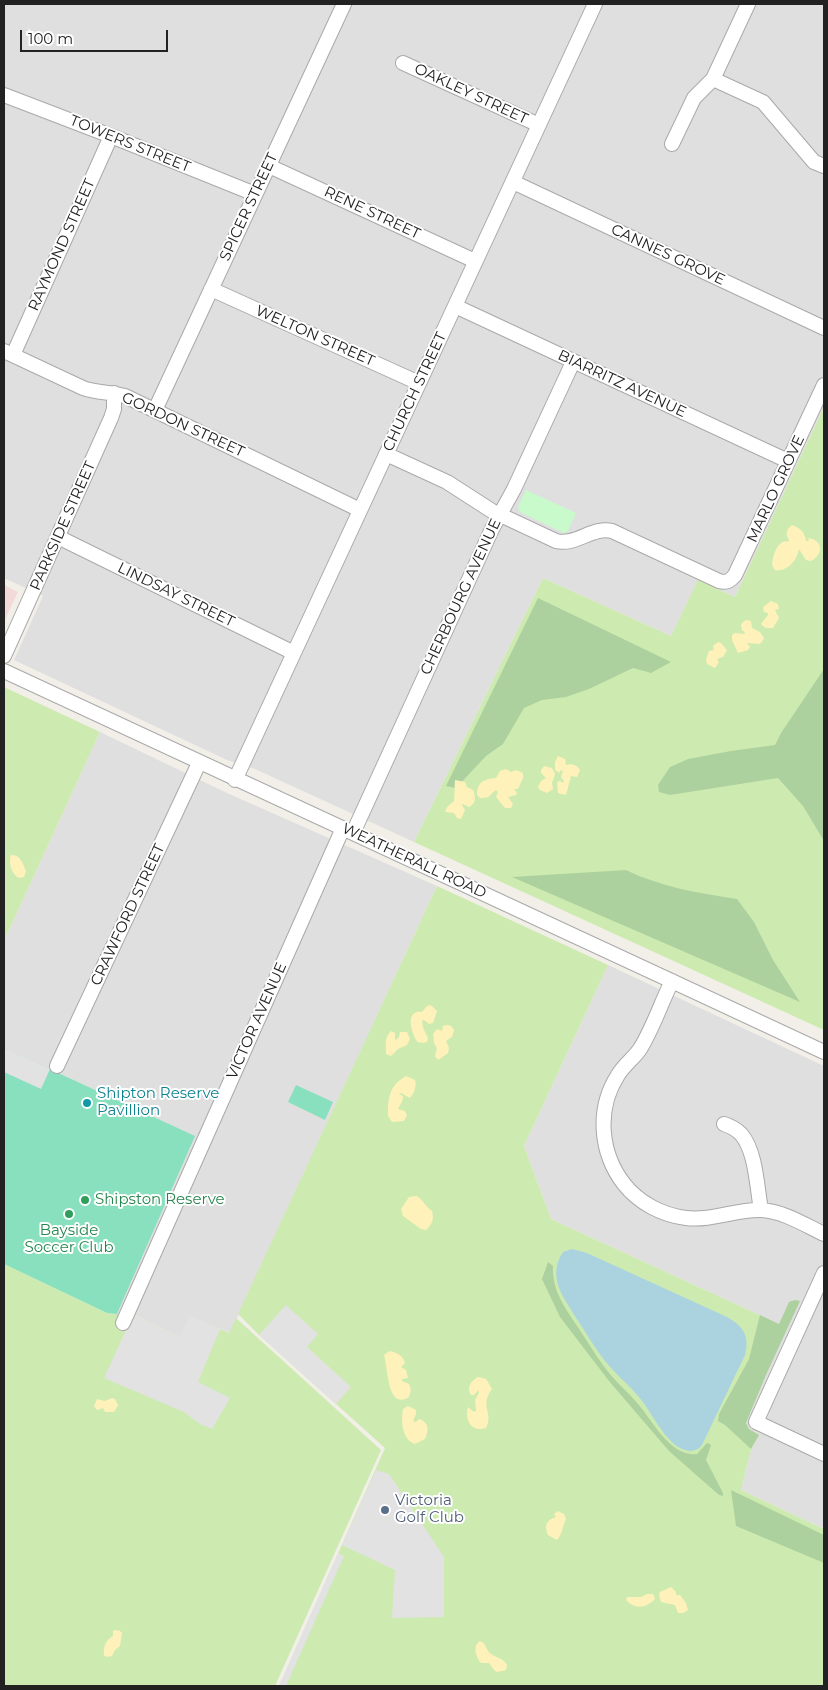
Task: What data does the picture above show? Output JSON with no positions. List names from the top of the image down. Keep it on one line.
{"streets":{"street":["OAKLEY STREET","TOWERS STREET","SPICER STREET","RENE STREET","RAYMOND STREET","CANNES GROVE","WELTON STREET","BIARRITZ AVENUE","CHURCH STREET","GORDON STREET","MARLO GROVE","PARKSIDE STREET","LINDSAY STREET","CHERBOURG AVENUE","WEATHERALL ROAD","CRAWFORD STREET","VICTOR AVENUE"]},"crossings":[["OAKLEY STREET","CHURCH STREET"],["TOWERS STREET","SPICER STREET"],["TOWERS STREET","RAYMOND STREET"],["SPICER STREET","RENE STREET"],["SPICER STREET","WELTON STREET"],["SPICER STREET","GORDON STREET"],["RENE STREET","CHURCH STREET"],["RAYMOND STREET","GORDON STREET"],["CANNES GROVE","CHURCH STREET"],["WELTON STREET","CHURCH STREET"],["BIARRITZ AVENUE","CHURCH STREET"],["BIARRITZ AVENUE","MARLO GROVE"],["BIARRITZ AVENUE","CHERBOURG AVENUE"],["CHURCH STREET","GORDON STREET"],["CHURCH STREET","LINDSAY STREET"],["CHURCH STREET","WEATHERALL ROAD"],["GORDON STREET","PARKSIDE STREET"],["MARLO GROVE","CHERBOURG AVENUE"],["PARKSIDE STREET","LINDSAY STREET"],["CHERBOURG AVENUE","WEATHERALL ROAD"],["CHERBOURG AVENUE","VICTOR AVENUE"],["WEATHERALL ROAD","CRAWFORD STREET"],["WEATHERALL ROAD","VICTOR AVENUE"]],"places":["Shipton Reserve Pavillion","Shipston Reserve","Bayside Soccer Club","Victoria Golf Club"],"scale_bar":"100 m"}
